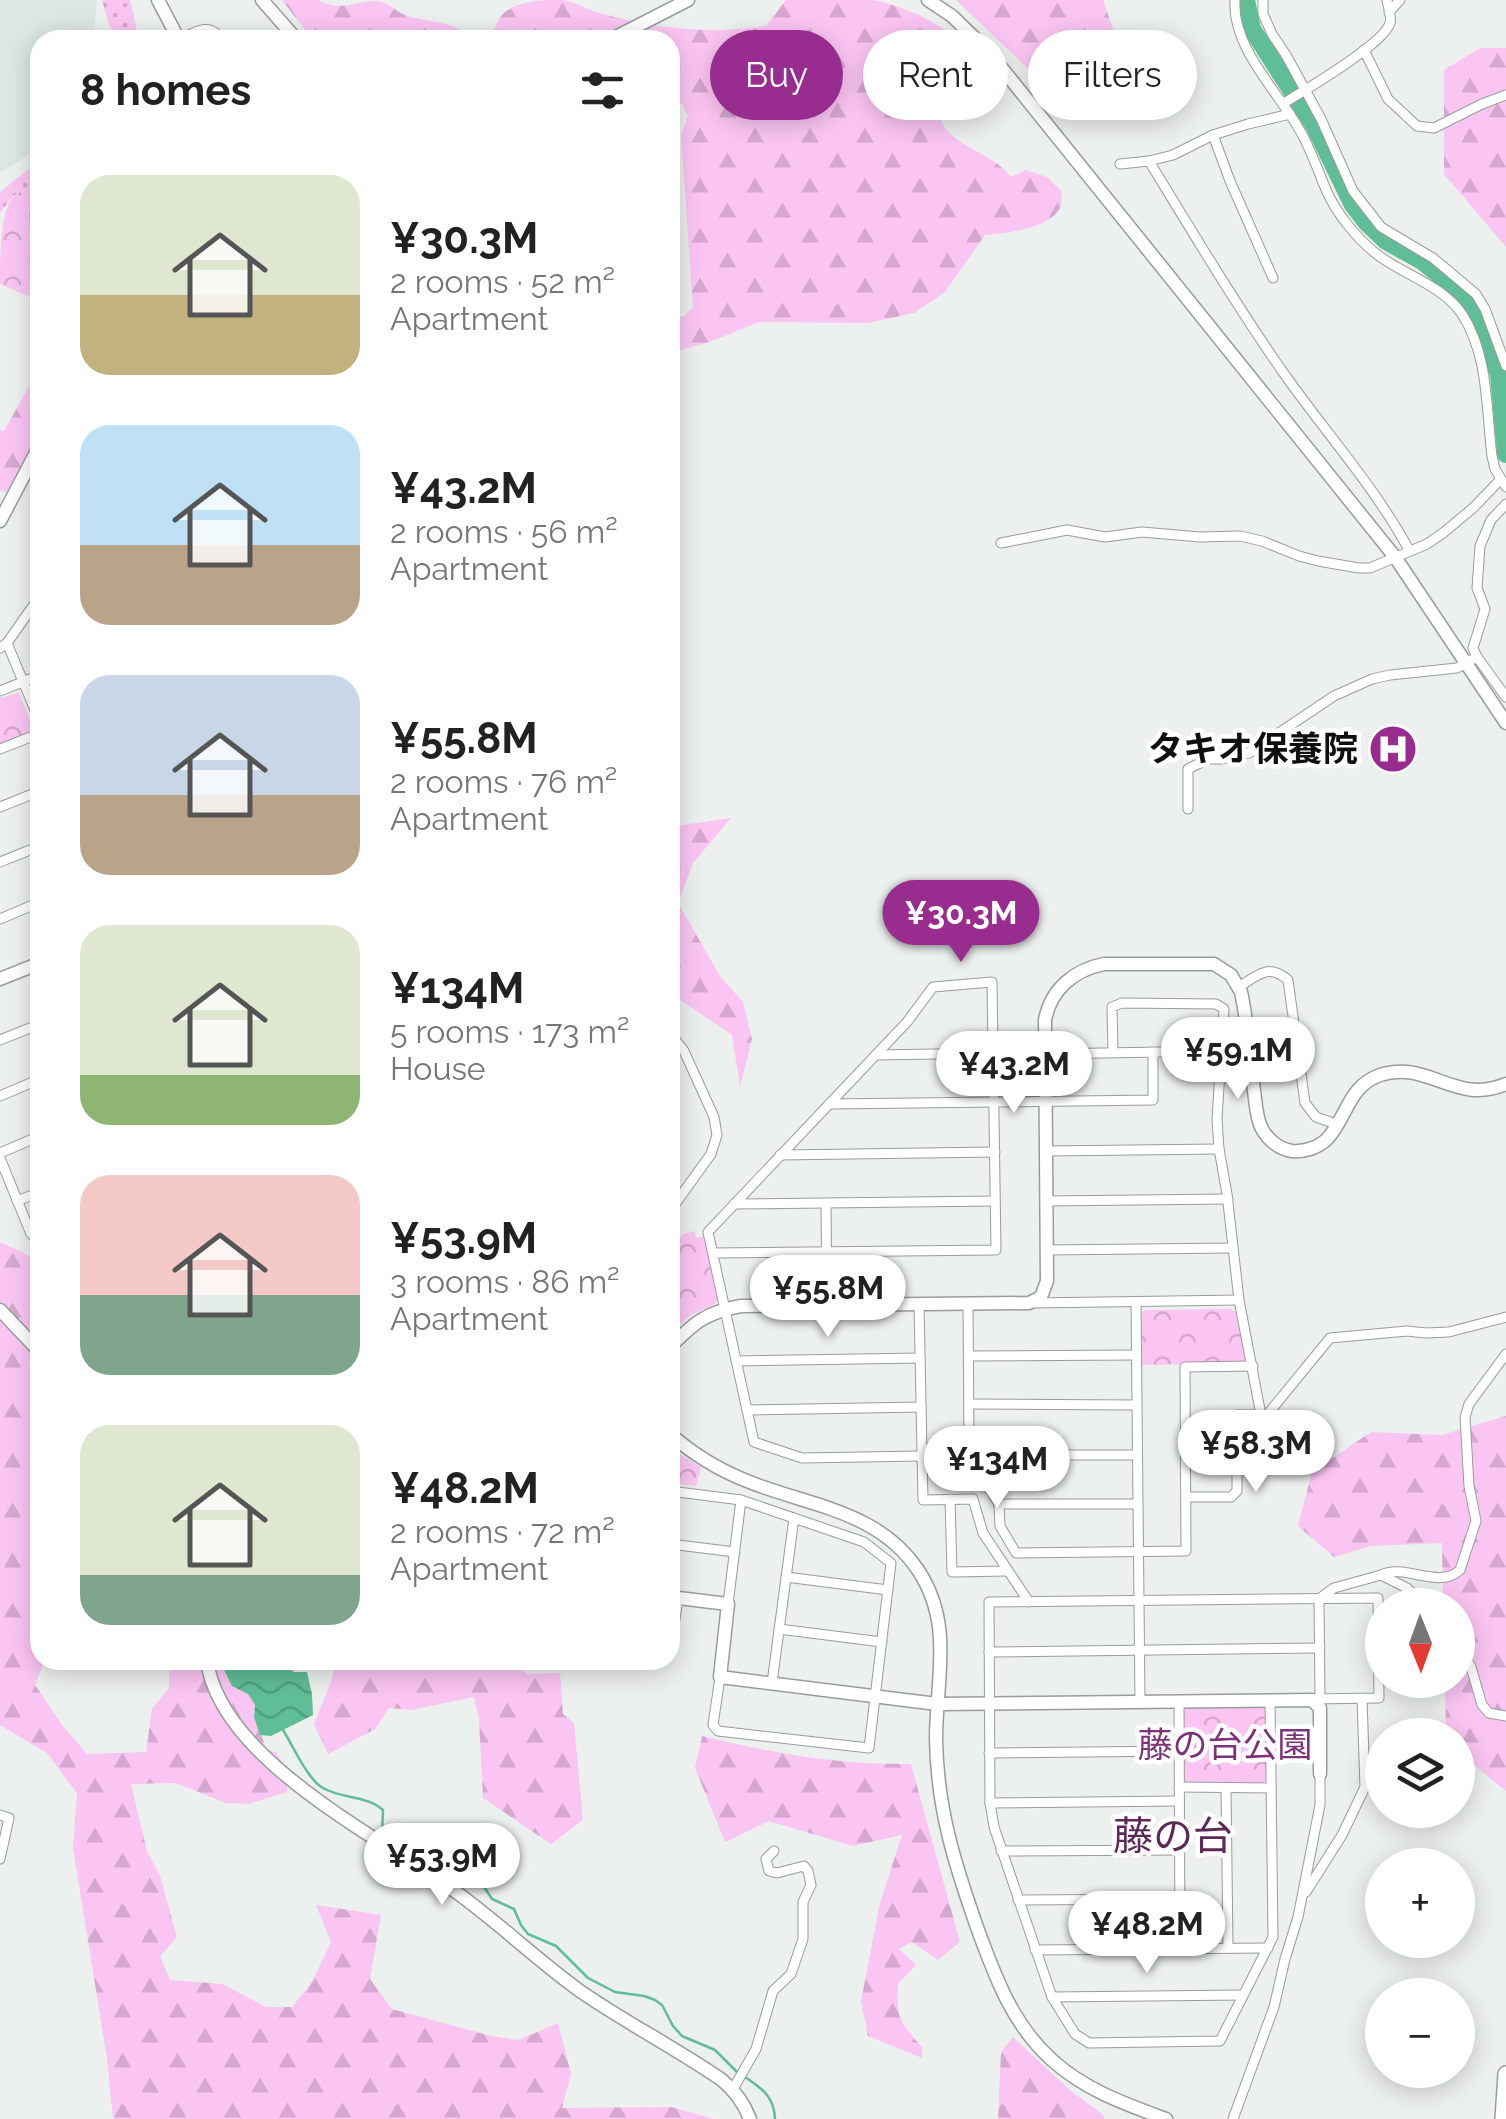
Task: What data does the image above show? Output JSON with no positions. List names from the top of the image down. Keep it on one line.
{"districts":["藤の台"],"parks":["藤の台公園"],"places":{"hospital":["タキオ保養院"]},"north":"bottom","page":{"chip":["Buy","Rent","Filters"],"heading":"8 homes","list":[{"name":"¥30.3M","note":"2 rooms · 52 m² · Apartment"},{"name":"¥43.2M","note":"2 rooms · 56 m² · Apartment"},{"name":"¥55.8M","note":"2 rooms · 76 m² · Apartment"},{"name":"¥134M","note":"5 rooms · 173 m² · House"},{"name":"¥53.9M","note":"3 rooms · 86 m² · Apartment"},{"name":"¥48.2M","note":"2 rooms · 72 m² · Apartment"}],"price":["¥30.3M","¥59.1M","¥43.2M","¥55.8M","¥58.3M","¥134M","¥53.9M","¥48.2M"],"map_buttons":["+","−"]}}
